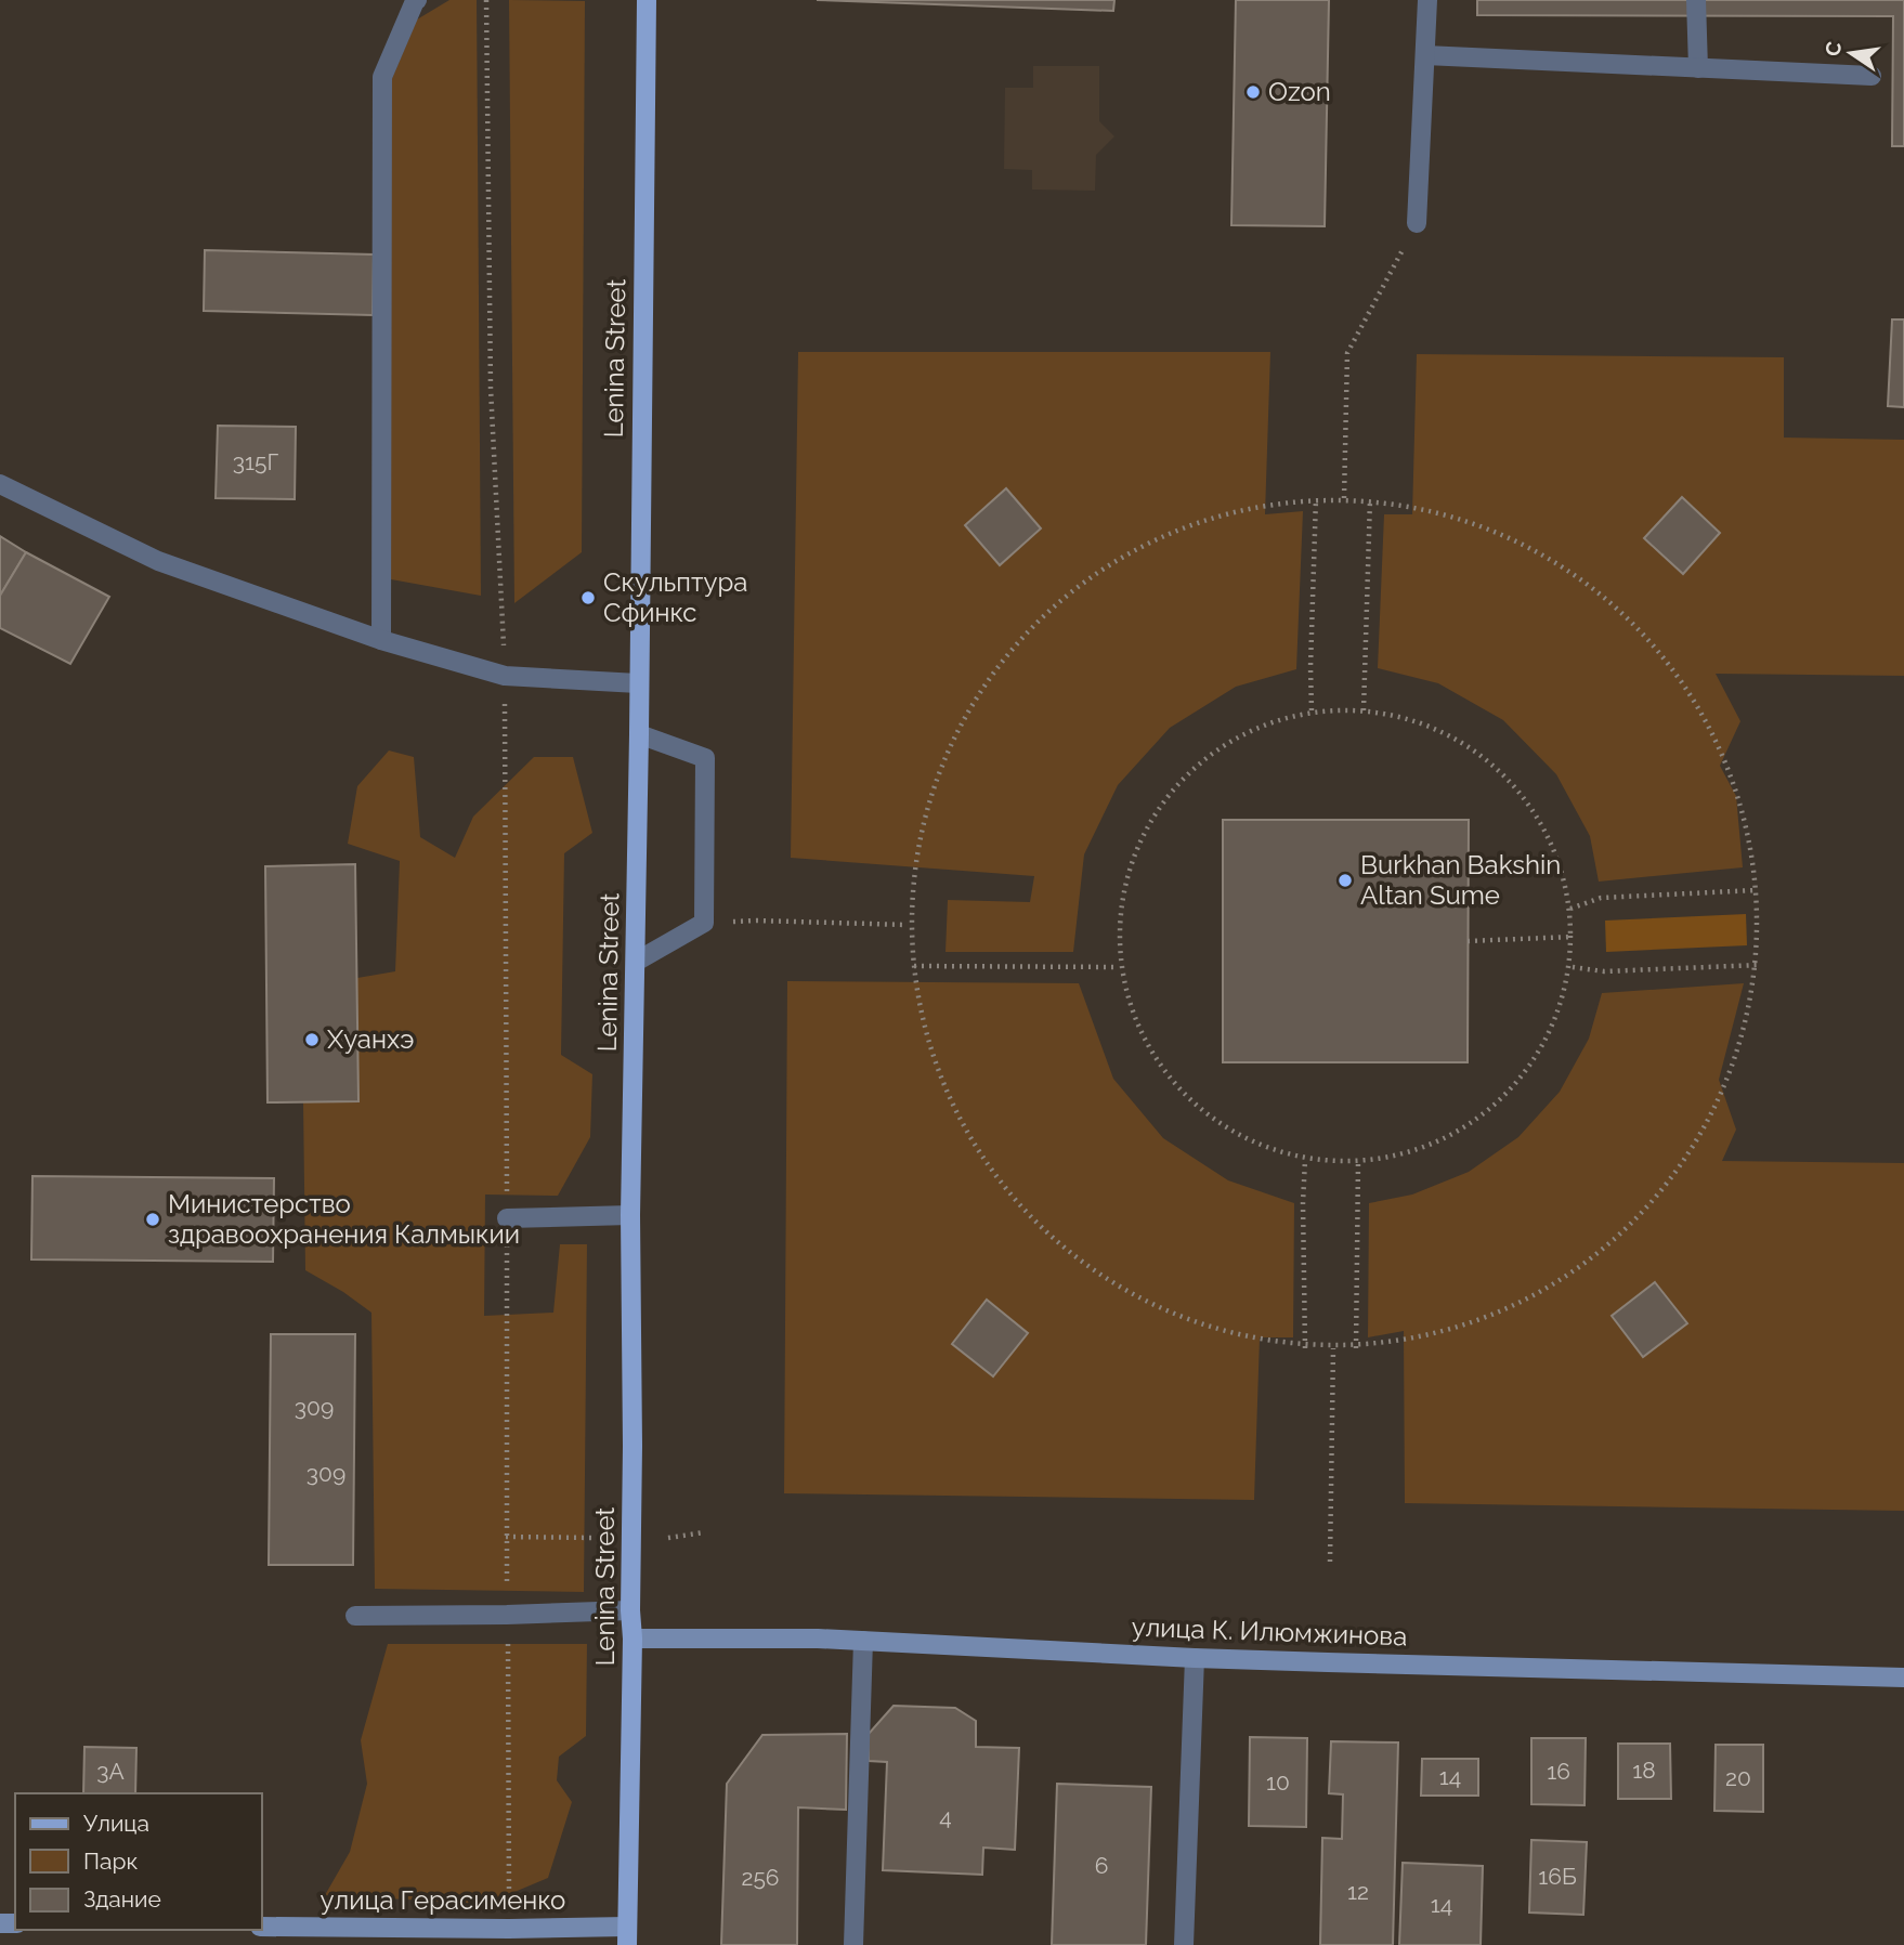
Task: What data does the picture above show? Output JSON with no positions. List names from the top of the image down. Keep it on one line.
{"streets":{"main road":["Lenina Street","улица К. Илюмжинова","улица Герасименко"]},"crossings":[["Lenina Street","улица К. Илюмжинова"],["Lenina Street","улица Герасименко"]],"places":["Ozon","Скульптура Сфинкс","Burkhan Bakshin Altan Sume","Хуанхэ","Министерство здравоохранения Калмыкии"],"house_numbers":["315Г","309","309","18","3А","16","14","20","10","4","6","16Б","256","12","14"],"legend":["Улица","Парк","Здание"],"north":"left"}
